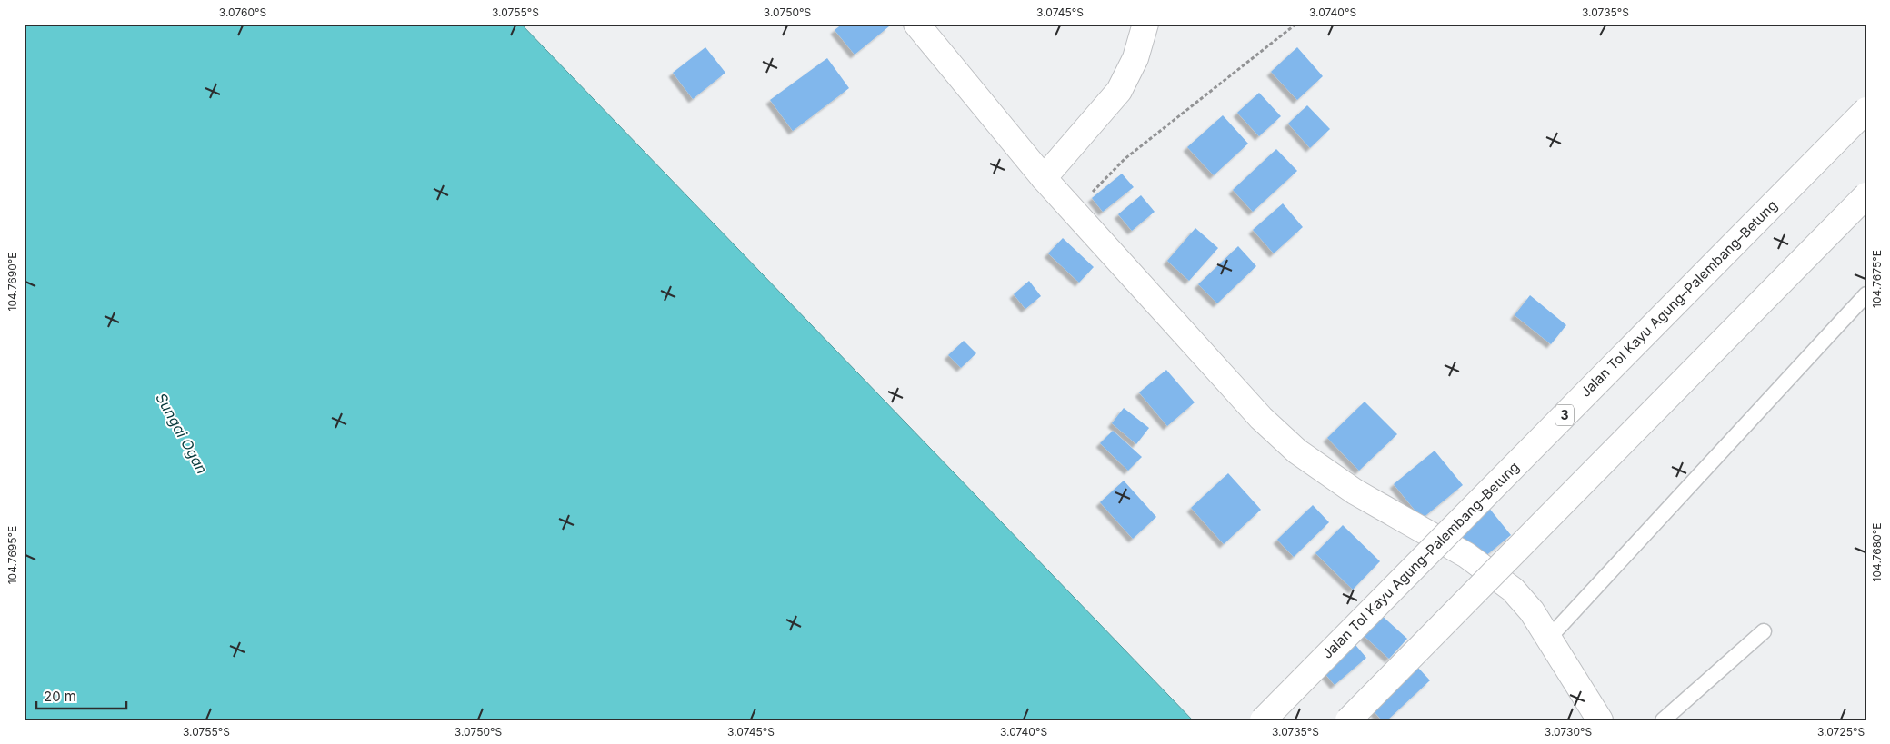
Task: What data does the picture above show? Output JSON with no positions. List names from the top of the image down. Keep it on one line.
{"streets":{"main road":["Jalan Tol Kayu Agung–Palembang–Betung","3"]},"water":["Sungai Ogan"],"scale_bar":"20 m","coordinates":["3.0760°S","3.0755°S","3.0750°S","3.0745°S","3.0740°S","3.0735°S","104.7675°E","104.7690°E","104.7680°E","104.7695°E","3.0730°S","3.0725°S"]}
